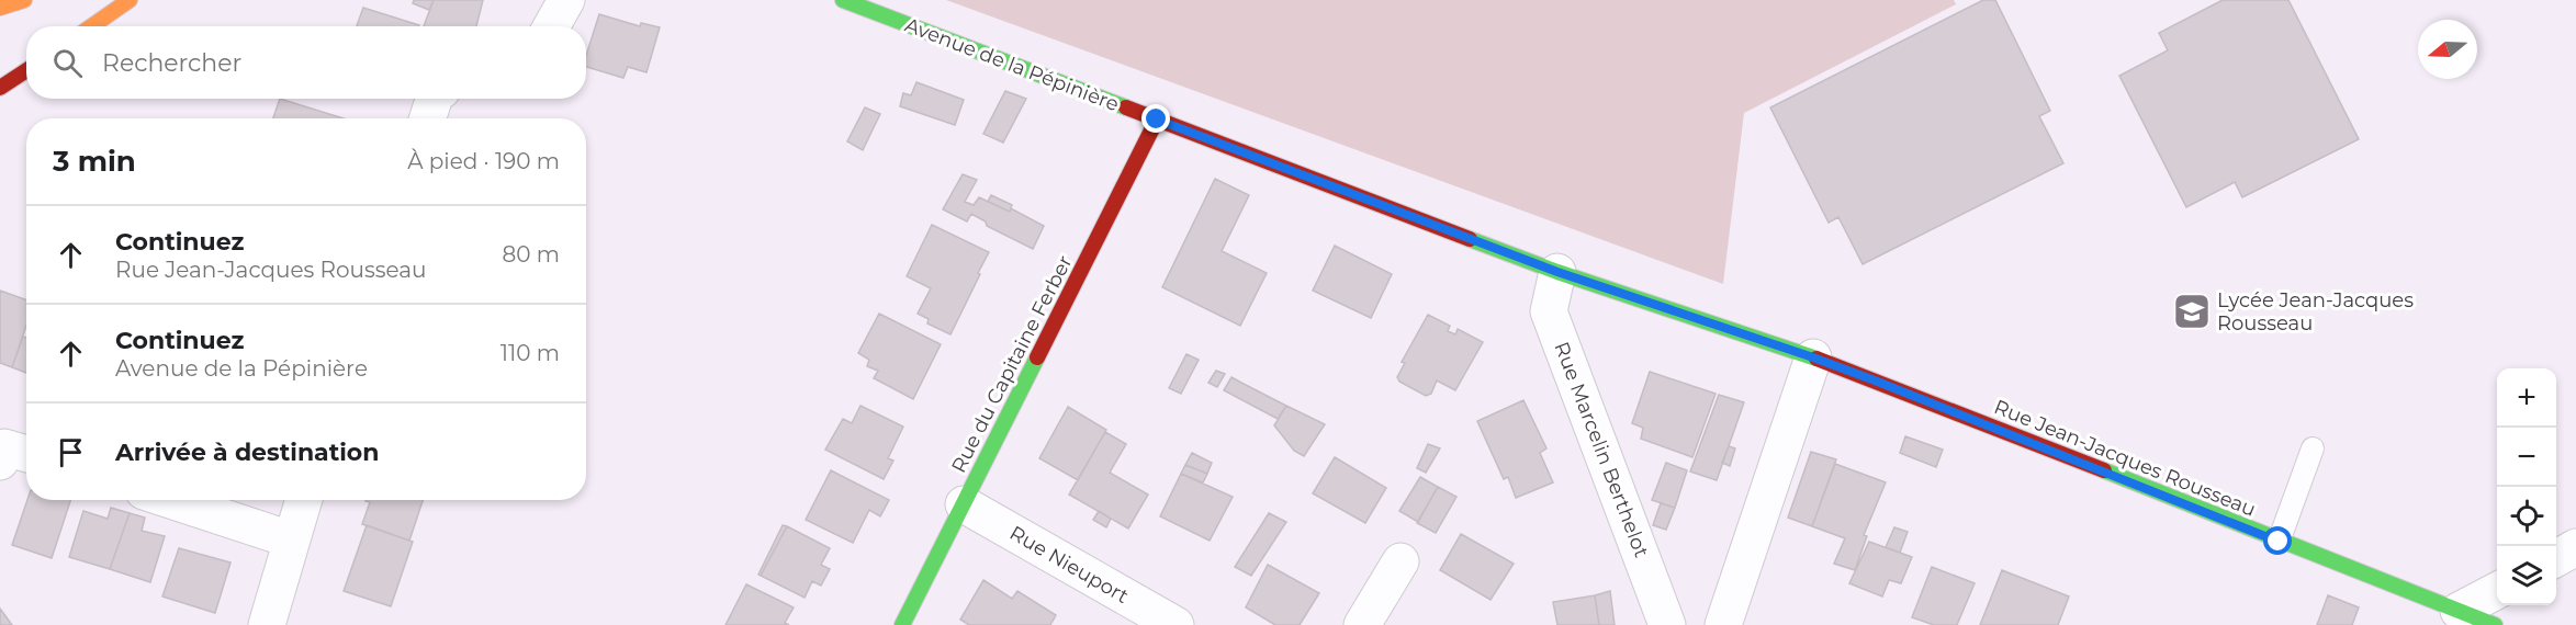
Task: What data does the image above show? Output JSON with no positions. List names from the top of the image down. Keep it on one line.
{"streets":{"street":["Avenue de la Pépinière","Rue du Capitaine Ferber","Rue Marcelin Berthelot","Rue Jean-Jacques Rousseau","Rue Nieuport"]},"crossings":[["Avenue de la Pépinière","Rue du Capitaine Ferber"],["Avenue de la Pépinière","Rue Marcelin Berthelot"],["Avenue de la Pépinière","Rue Jean-Jacques Rousseau"],["Rue du Capitaine Ferber","Rue Nieuport"]],"places":{"school or university":["Lycée Jean-Jacques Rousseau"]},"north":"left","page":{"search":"Rechercher","heading":["3 min","À pied · 190 m"],"list":[["Continuez","Rue Jean-Jacques Rousseau","80 m"],["Continuez","Avenue de la Pépinière","110 m"],"Arrivée à destination"],"map_buttons":["+","−"]}}
